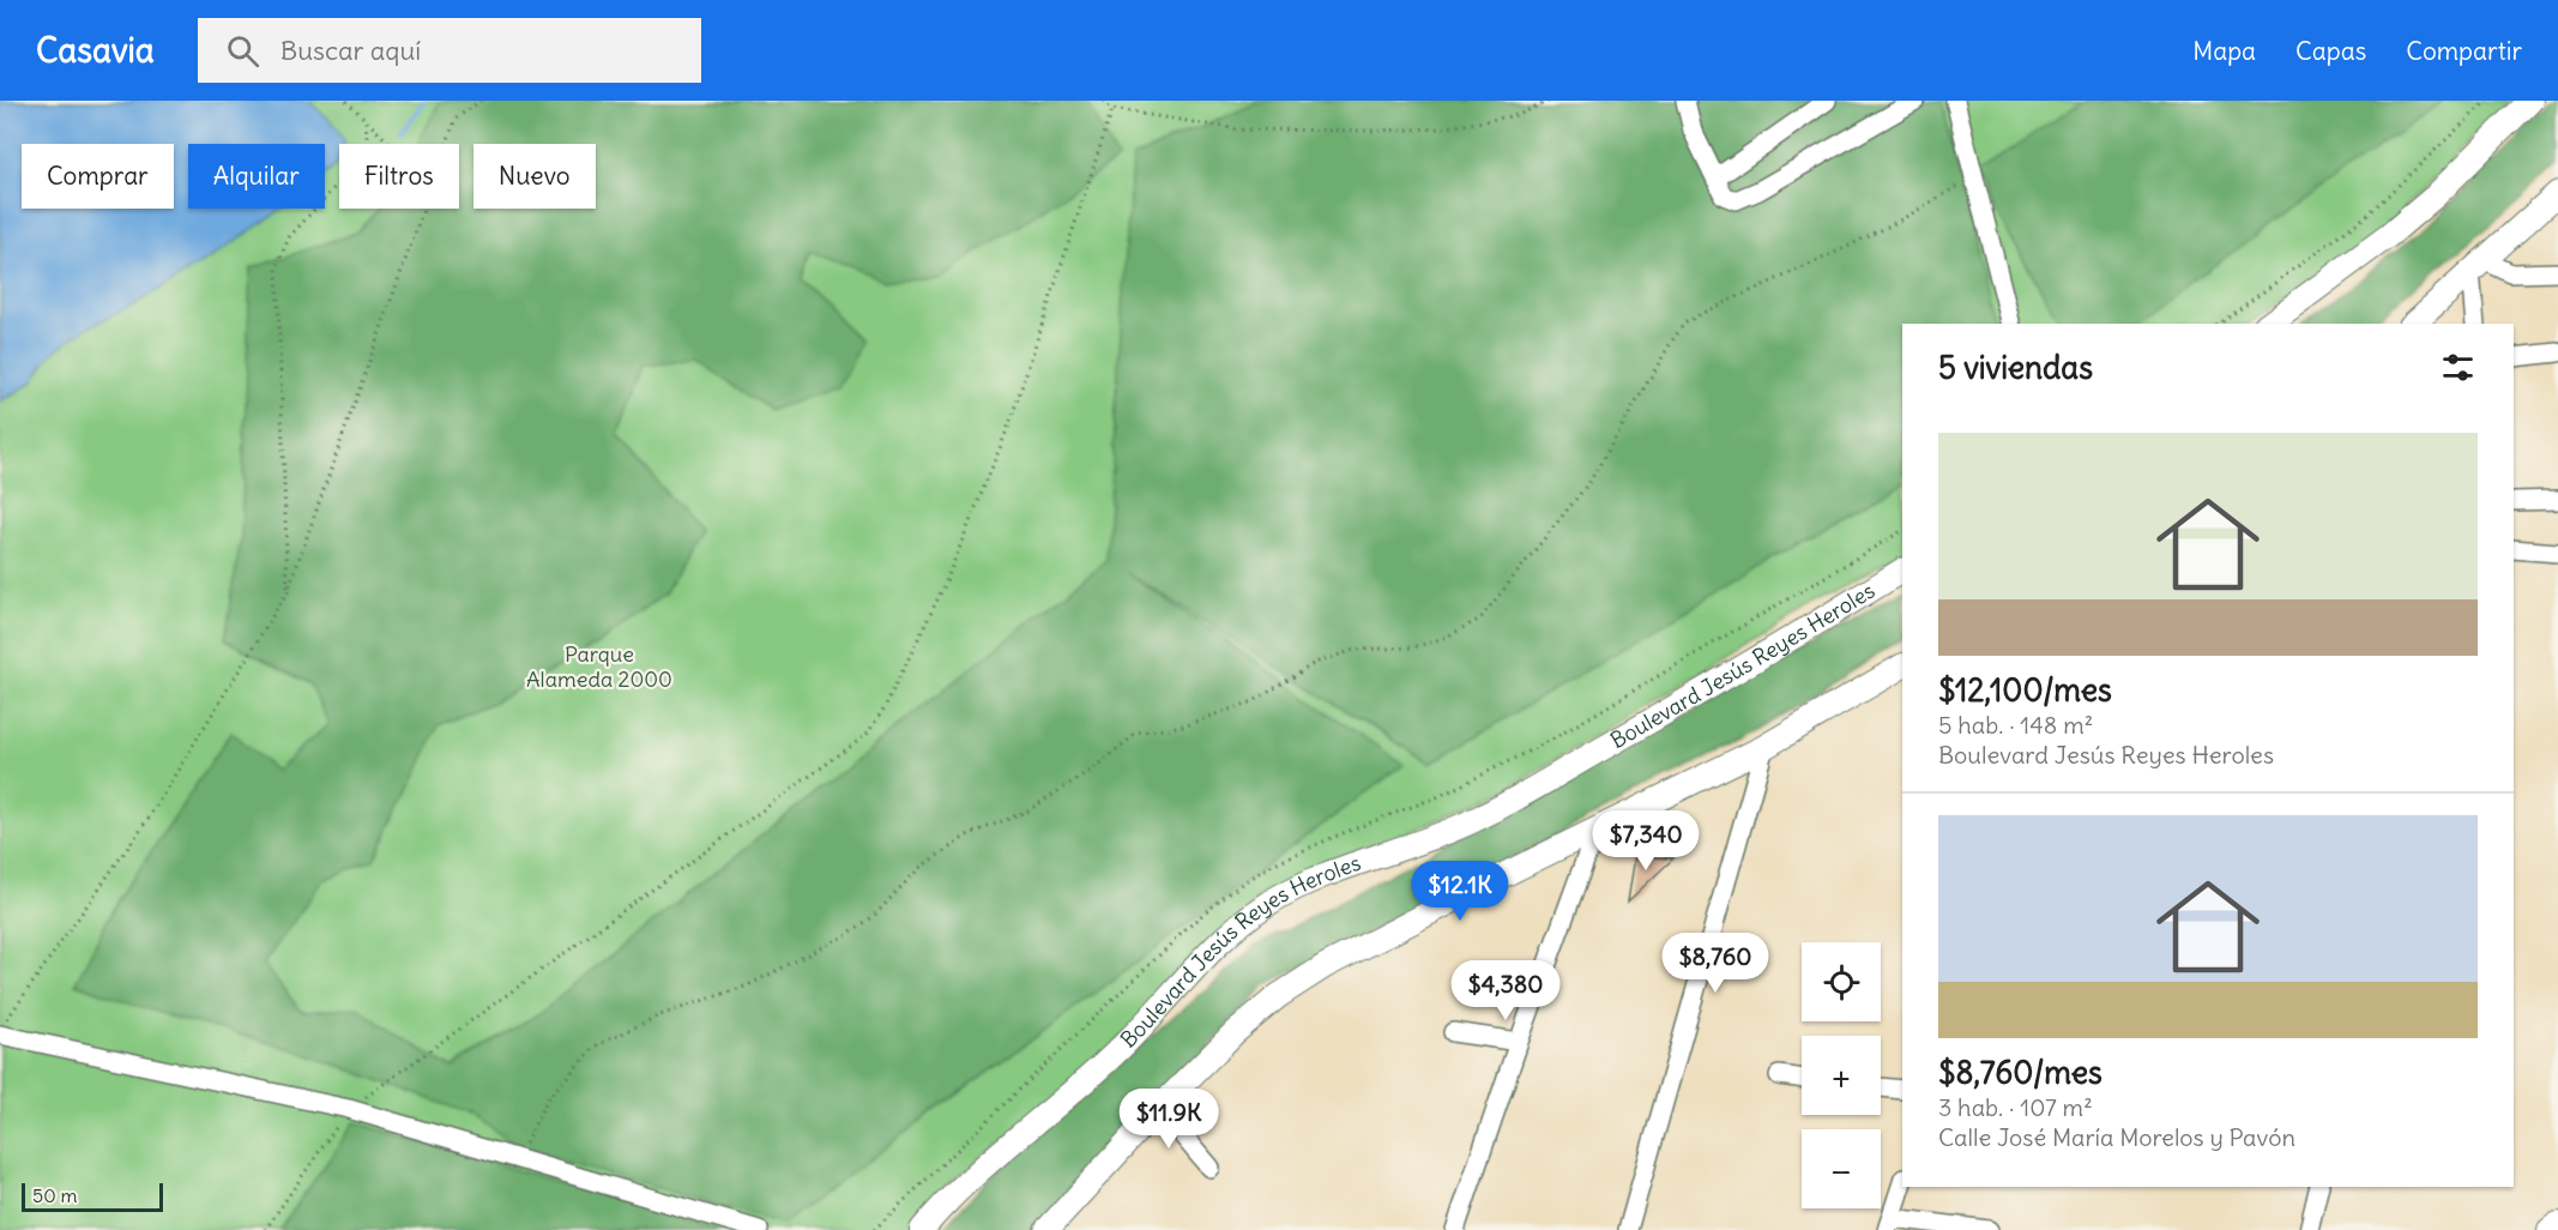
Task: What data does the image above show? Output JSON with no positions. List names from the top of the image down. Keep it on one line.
{"streets":{"main road":["Boulevard Jesús Reyes Heroles"]},"parks":["Parque Alameda 2000"],"scale_bar":"50 m","page":{"header":"Casavia","search":"Buscar aquí","nav":["Mapa","Capas","Compartir"],"chip":["Comprar","Alquilar","Filtros","Nuevo"],"heading":"5 viviendas","list":[{"name":"$12,100/mes","note":"5 hab. · 148 m² · Boulevard Jesús Reyes Heroles"},{"name":"$8,760/mes","note":"3 hab. · 107 m² · Calle José María Morelos y Pavón"}],"price":["$7,340","$12.1K","$8,760","$4,380","$11.9K"],"map_buttons":["+","−"],"scale":"50 m"}}
